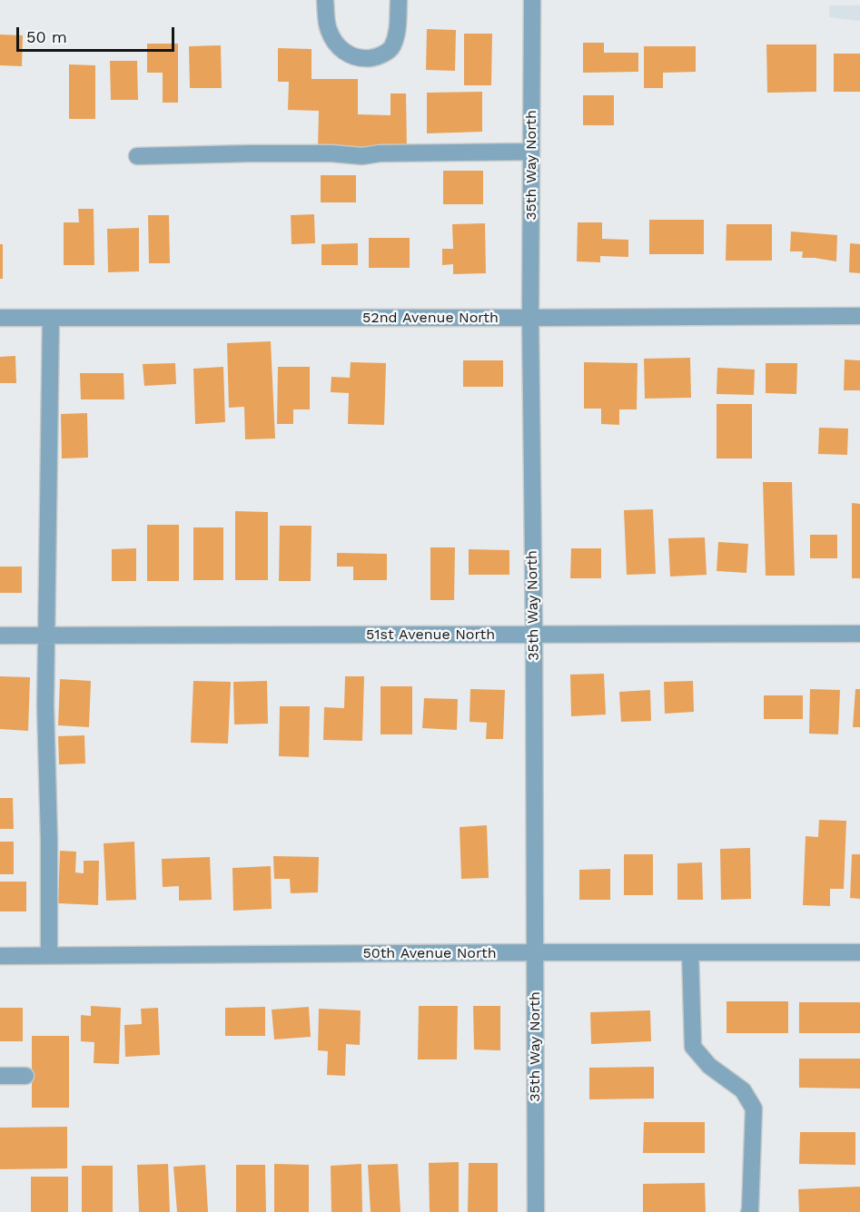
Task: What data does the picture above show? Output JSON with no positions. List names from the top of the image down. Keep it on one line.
{"streets":{"street":["35th Way North","52nd Avenue North","51st Avenue North","50th Avenue North"]},"crossings":[["35th Way North","52nd Avenue North"],["35th Way North","51st Avenue North"],["35th Way North","50th Avenue North"]],"scale_bar":"50 m"}
